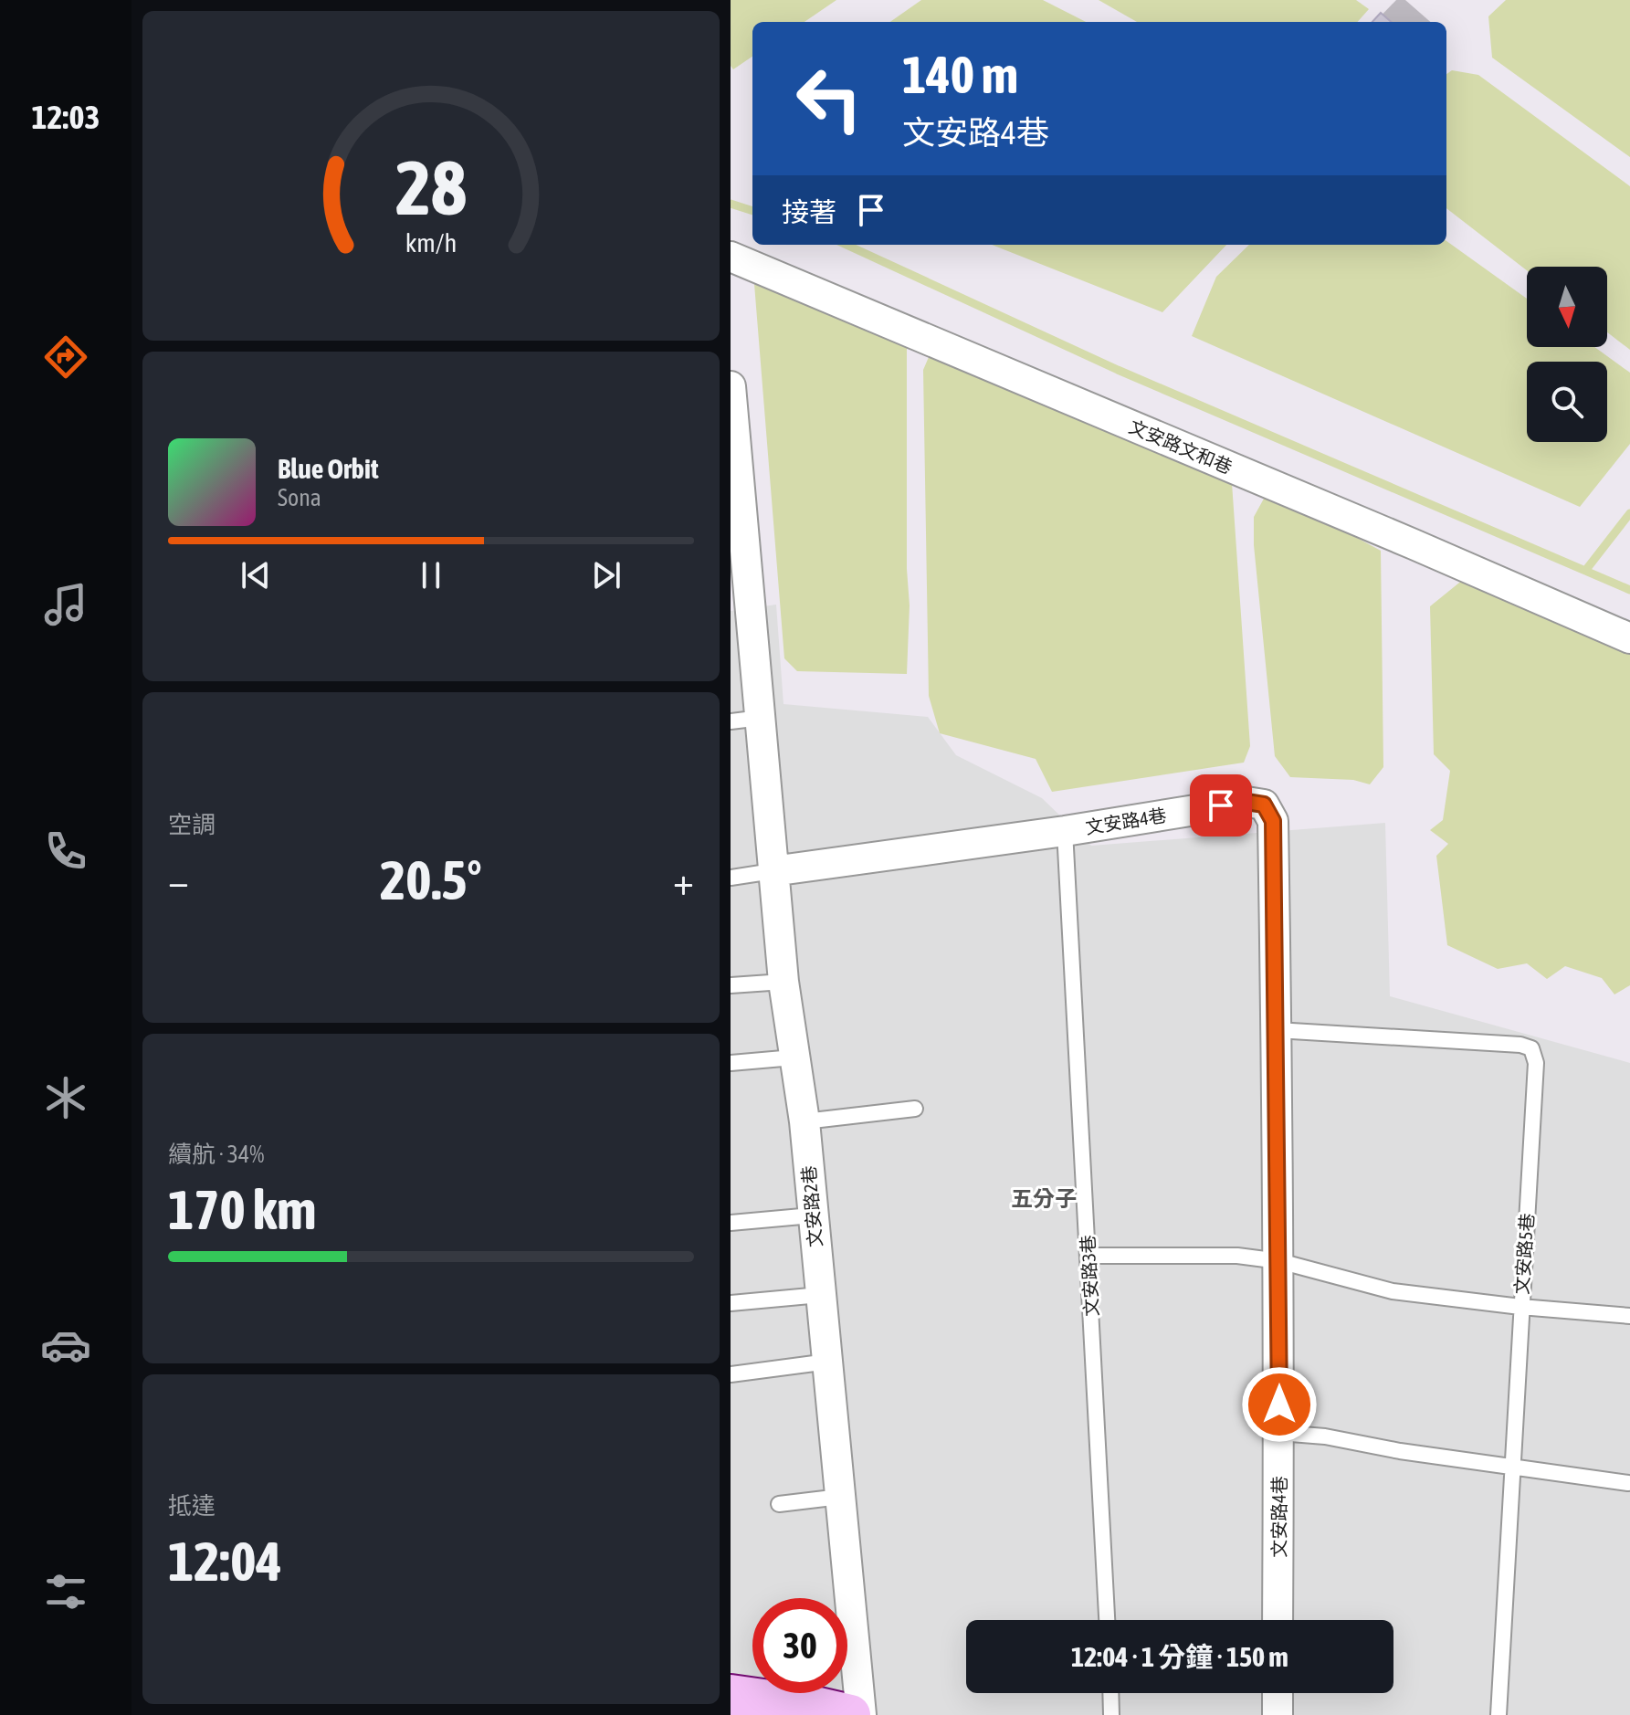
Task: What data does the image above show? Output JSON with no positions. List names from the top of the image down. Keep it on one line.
{"streets":{"street":["文安路文和巷","文安路4巷","文安路2巷"],"lane":["文安路5巷","文安路3巷"]},"crossings":[["文安路4巷","文安路2巷"],["文安路4巷","文安路5巷"],["文安路4巷","文安路3巷"]],"districts":["五分子"],"north":"bottom","page":{"tabs":"12:03","turn":["140 m","文安路4巷"],"then":"接著","song":["Blue Orbit","Sona"],"tile":["空調",["續航 · 34%","170 km"],["抵達","12:04"]],"heat":["−","20.5°","+"],"limit":"30","trip":"12:04 · 1 分鐘 · 150 m","gauge":["28","km/h"]}}
